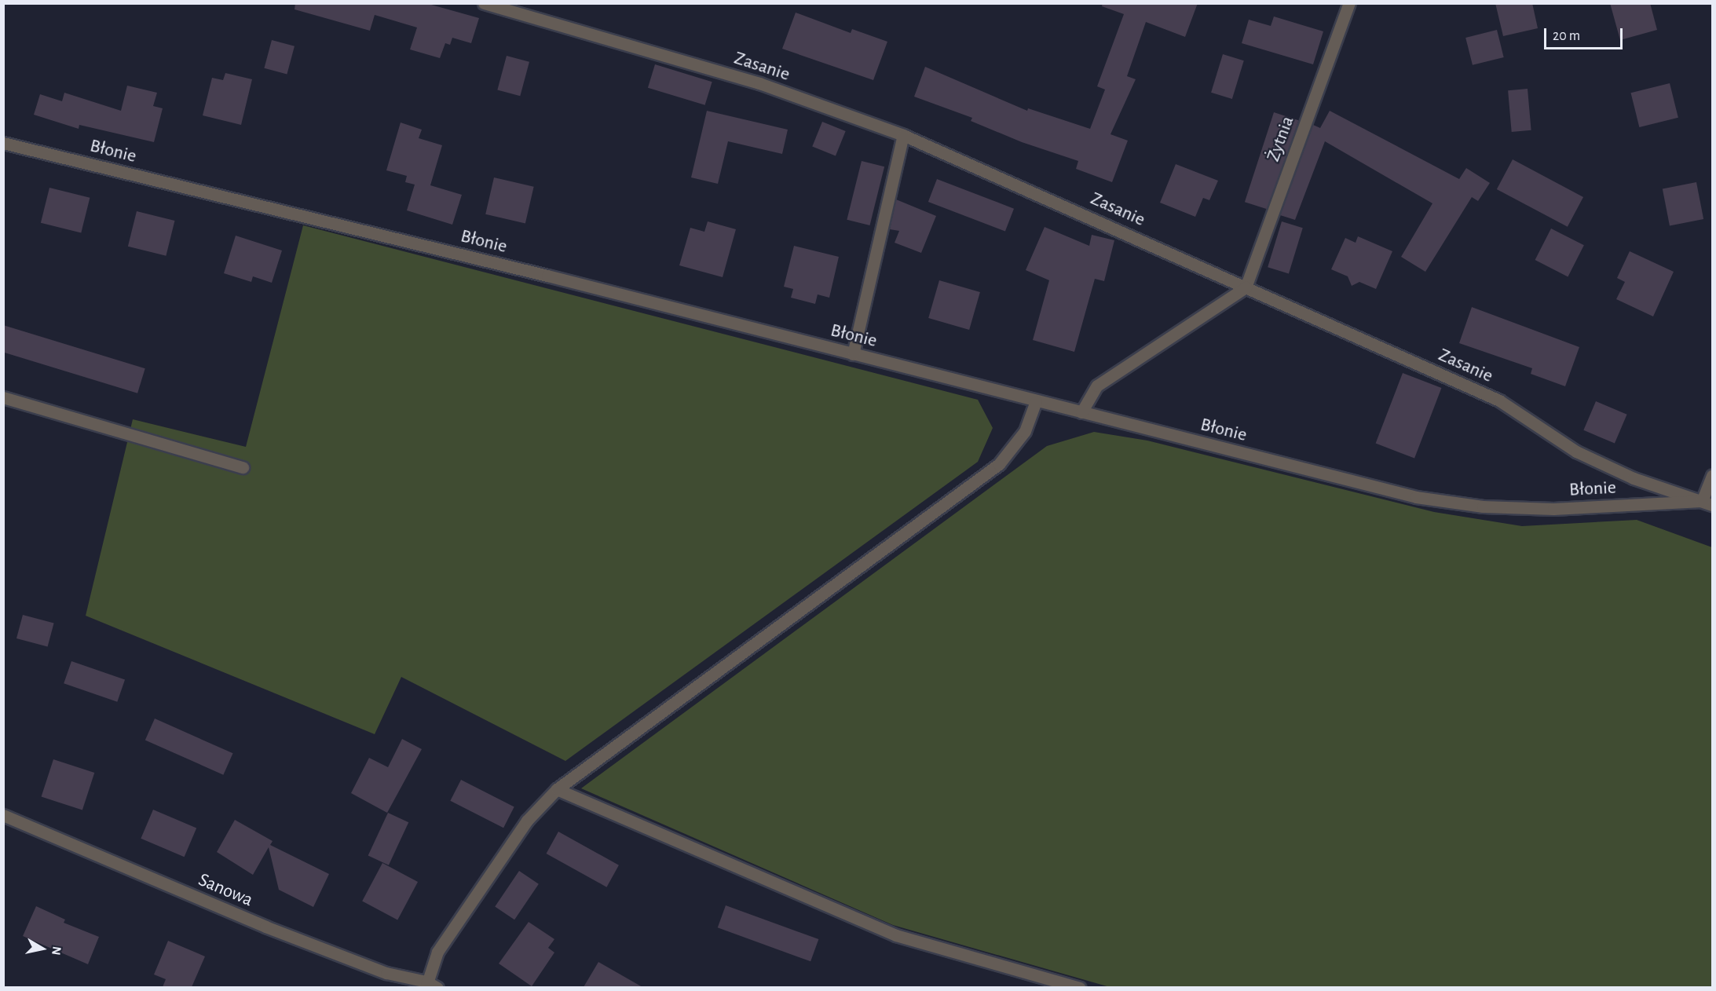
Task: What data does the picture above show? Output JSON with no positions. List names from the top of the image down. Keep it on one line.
{"streets":{"street":["Zasanie","Żytnia","Błonie","Sanowa"]},"crossings":[["Zasanie","Żytnia"],["Zasanie","Błonie"]],"scale_bar":"20 m","north":"right"}
